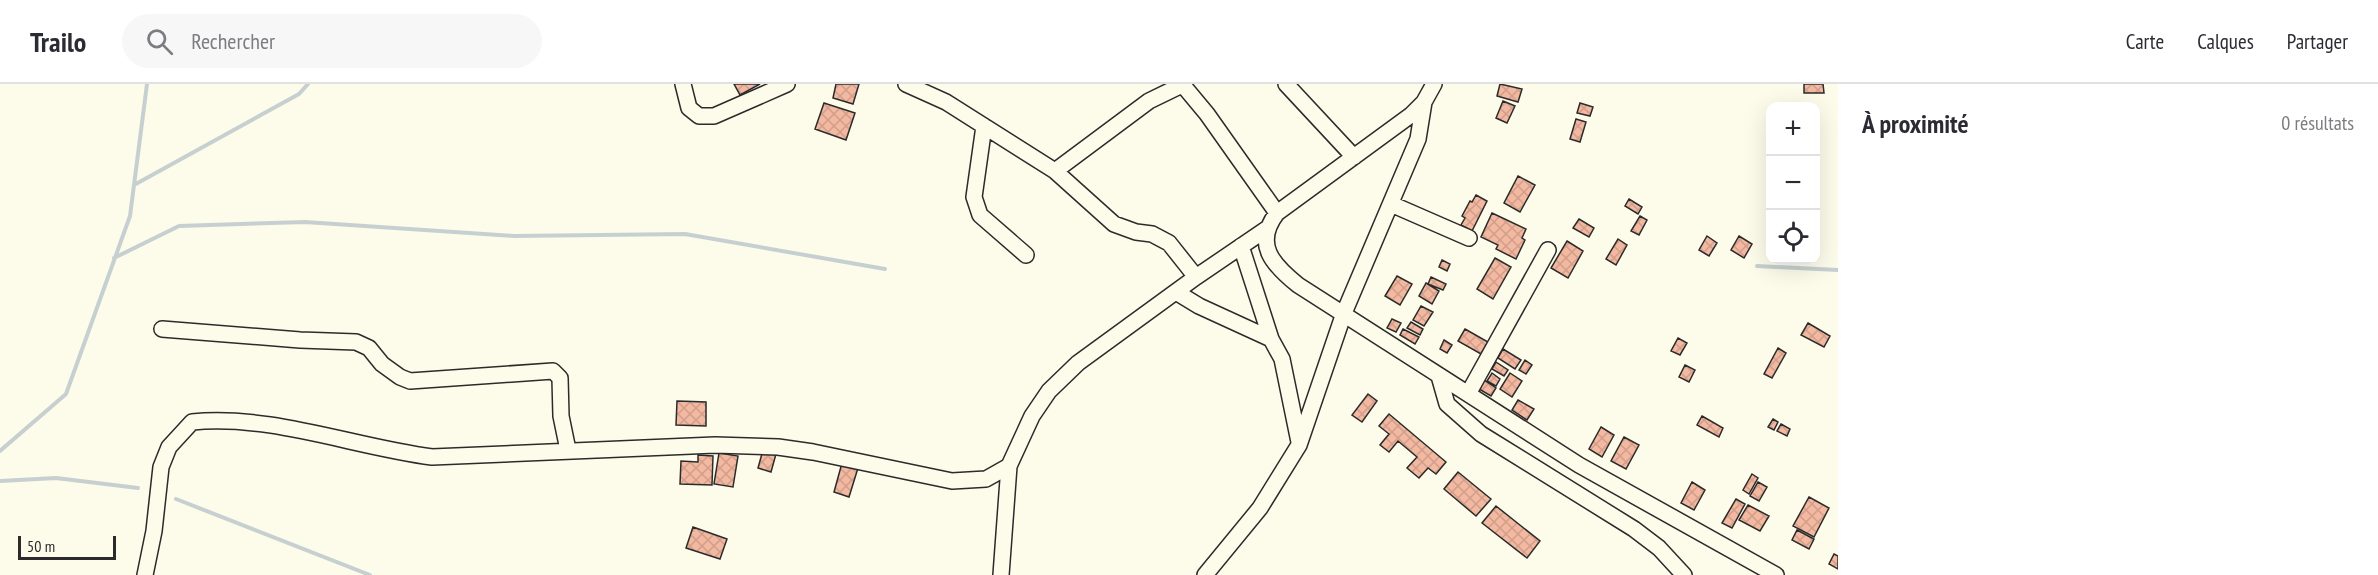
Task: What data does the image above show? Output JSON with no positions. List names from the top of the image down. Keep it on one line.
{"scale_bar":"50 m","page":{"header":"Trailo","search":"Rechercher","nav":["Carte","Calques","Partager"],"heading":["À proximité","0 résultats"],"map_buttons":["+","−"],"scale":"50 m"}}
